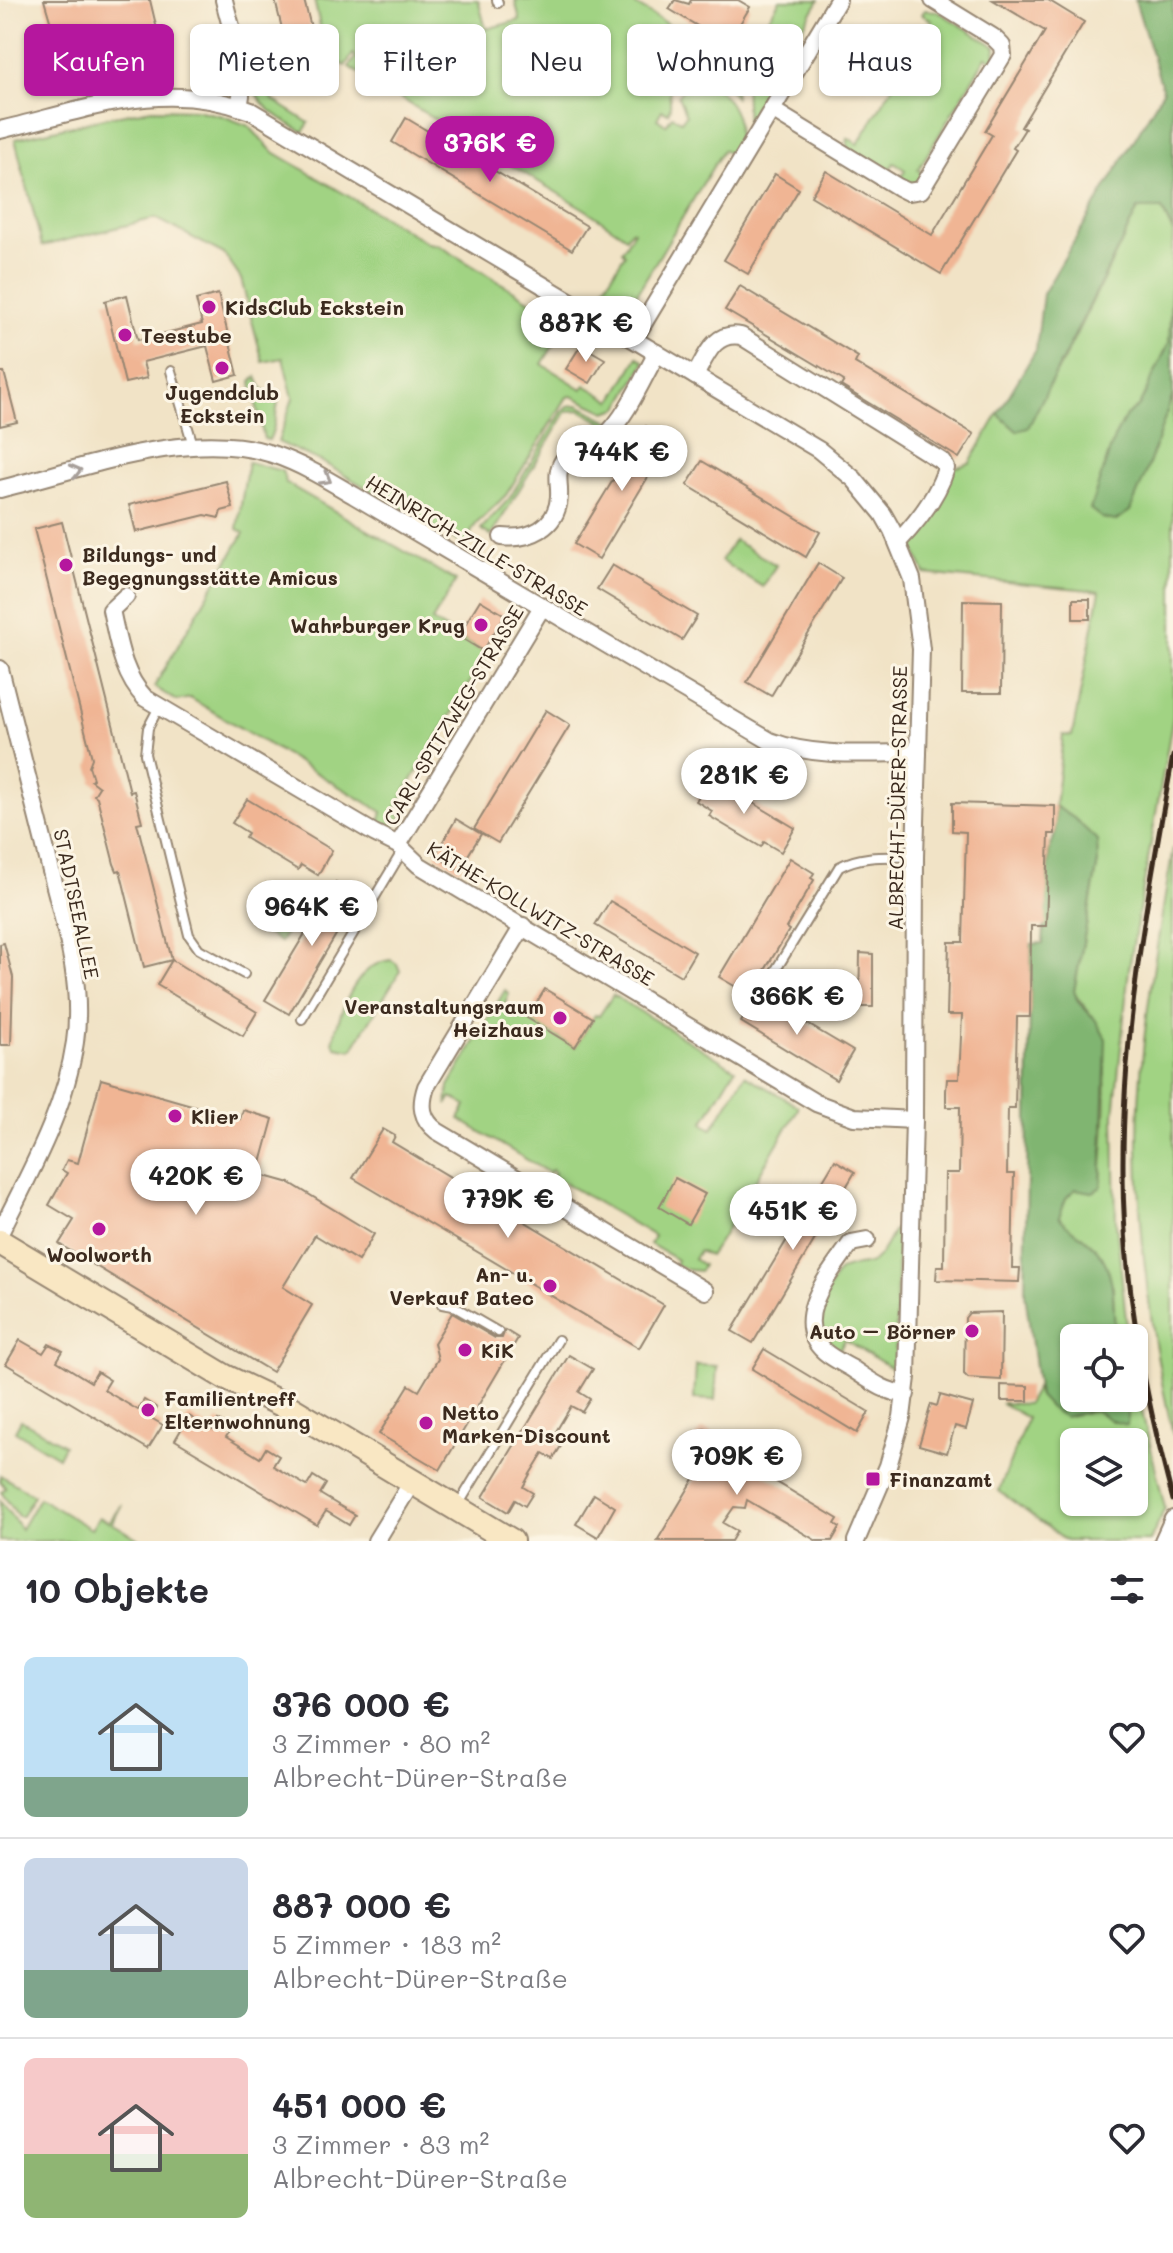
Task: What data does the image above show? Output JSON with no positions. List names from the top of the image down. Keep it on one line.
{"streets":{"street":["HEINRICH-ZILLE-STRASSE","CARL-SPITZWEG-STRASSE","ALBRECHT-DÜRER-STRASSE","STADTSEEALLEE","KÄTHE-KOLLWITZ-STRASSE"]},"crossings":[["HEINRICH-ZILLE-STRASSE","CARL-SPITZWEG-STRASSE"],["HEINRICH-ZILLE-STRASSE","ALBRECHT-DÜRER-STRASSE"],["CARL-SPITZWEG-STRASSE","KÄTHE-KOLLWITZ-STRASSE"],["ALBRECHT-DÜRER-STRASSE","KÄTHE-KOLLWITZ-STRASSE"]],"one_way":["HEINRICH-ZILLE-STRASSE"],"places":{"other":["KidsClub Eckstein","Teestube","Jugendclub Eckstein","Bildungs- und Begegnungsstätte Amicus","Wahrburger Krug","Veranstaltungsraum Heizhaus","Klier","Woolworth","An- u. Verkauf Batec","Auto – Börner","KiK","Familientreff Elternwohnung","Netto Marken-Discount"],"transit":["Finanzamt"]},"page":{"chip":["Kaufen","Mieten","Filter","Neu","Wohnung","Haus"],"price":["376K €","887K €","744K €","281K €","964K €","366K €","420K €","779K €","451K €","709K €"],"heading":"10 Objekte","list":[{"name":"376 000 €","note":"3 Zimmer · 80 m² · Albrecht-Dürer-Straße"},{"name":"887 000 €","note":"5 Zimmer · 183 m² · Albrecht-Dürer-Straße"},{"name":"451 000 €","note":"3 Zimmer · 83 m² · Albrecht-Dürer-Straße"}]}}
